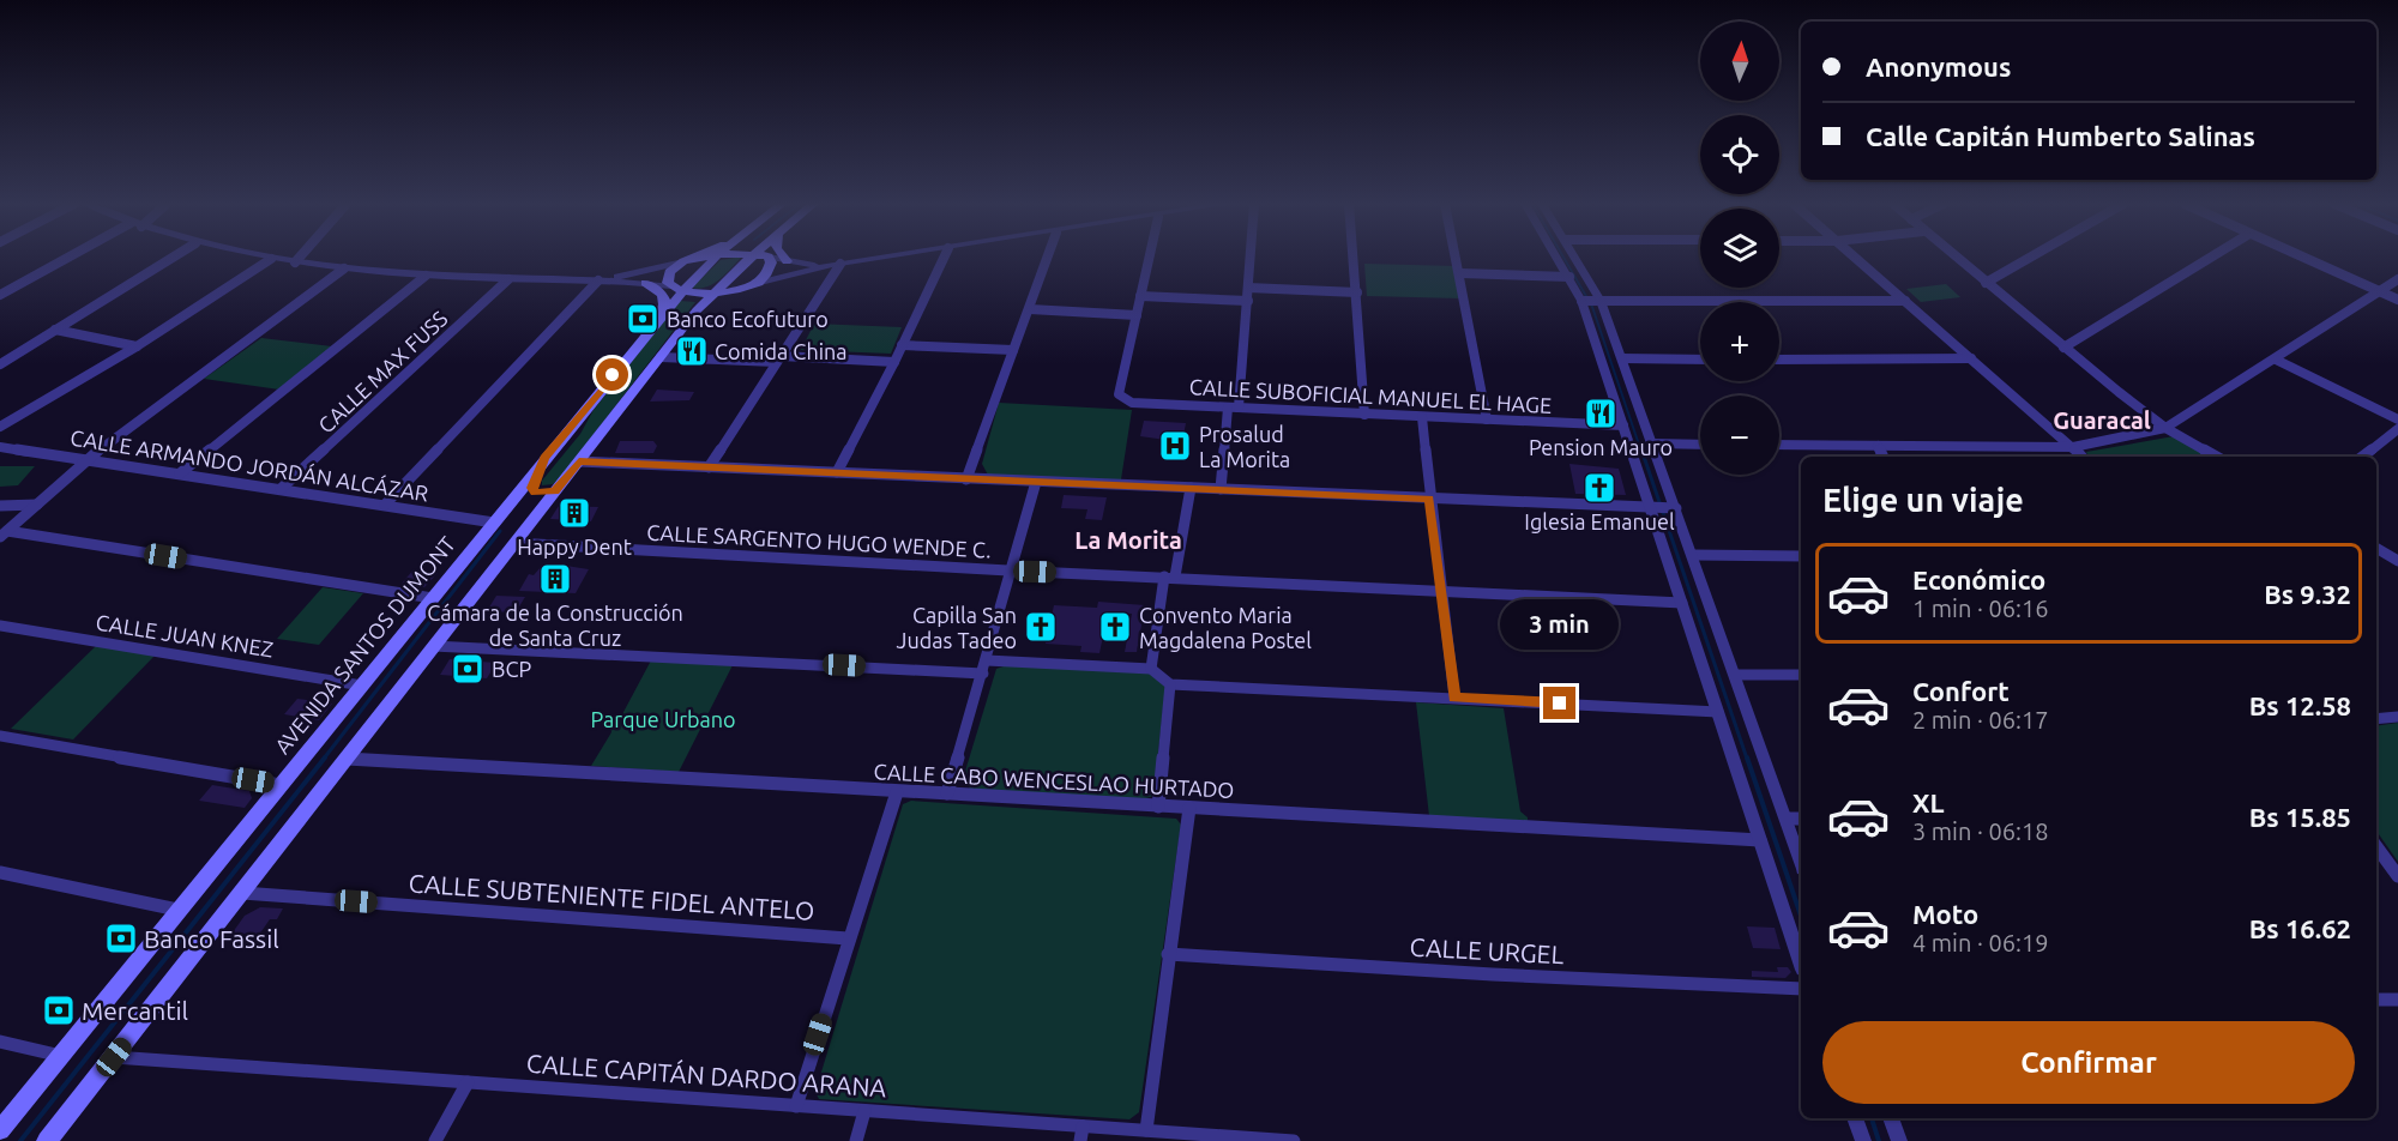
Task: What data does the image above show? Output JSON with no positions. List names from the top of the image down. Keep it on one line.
{"streets":{"main road":["AVENIDA SANTOS DUMONT"],"street":["CALLE MAX FUSS","CALLE SUBOFICIAL MANUEL EL HAGE","CALLE ARMANDO JORDÁN ALCÁZAR","CALLE SARGENTO HUGO WENDE C.","CALLE JUAN KNEZ","CALLE CABO WENCESLAO HURTADO","CALLE SUBTENIENTE FIDEL ANTELO","CALLE URGEL","CALLE CAPITÁN DARDO ARANA"]},"crossings":[["CALLE MAX FUSS","CALLE ARMANDO JORDÁN ALCÁZAR"],["CALLE ARMANDO JORDÁN ALCÁZAR","AVENIDA SANTOS DUMONT"],["CALLE JUAN KNEZ","AVENIDA SANTOS DUMONT"]],"districts":["Guaracal","La Morita"],"parks":["Parque Urbano"],"places":{"bank":["Banco Ecofuturo","BCP","Banco Fassil","Mercantil"],"restaurant":["Comida China","Pension Mauro"],"hospital":["Prosalud La Morita"],"church":["Iglesia Emanuel","Capilla San Judas Tadeo","Convento Maria Magdalena Postel"],"building":["Happy Dent","Cámara de la Construcción de Santa Cruz"]},"north":"top","page":{"map_buttons":["+","−"],"banner":["Anonymous","Calle Capitán Humberto Salinas"],"heading":"Elige un viaje","list":[{"name":"Económico","note":"1 min · 06:16","value":"Bs 9.32"},{"name":"Confort","note":"2 min · 06:17","value":"Bs 12.58"},{"name":"XL","note":"3 min · 06:18","value":"Bs 15.85"},{"name":"Moto","note":"4 min · 06:19","value":"Bs 16.62"}],"bubble":"3 min","buttons":"Confirmar"}}
